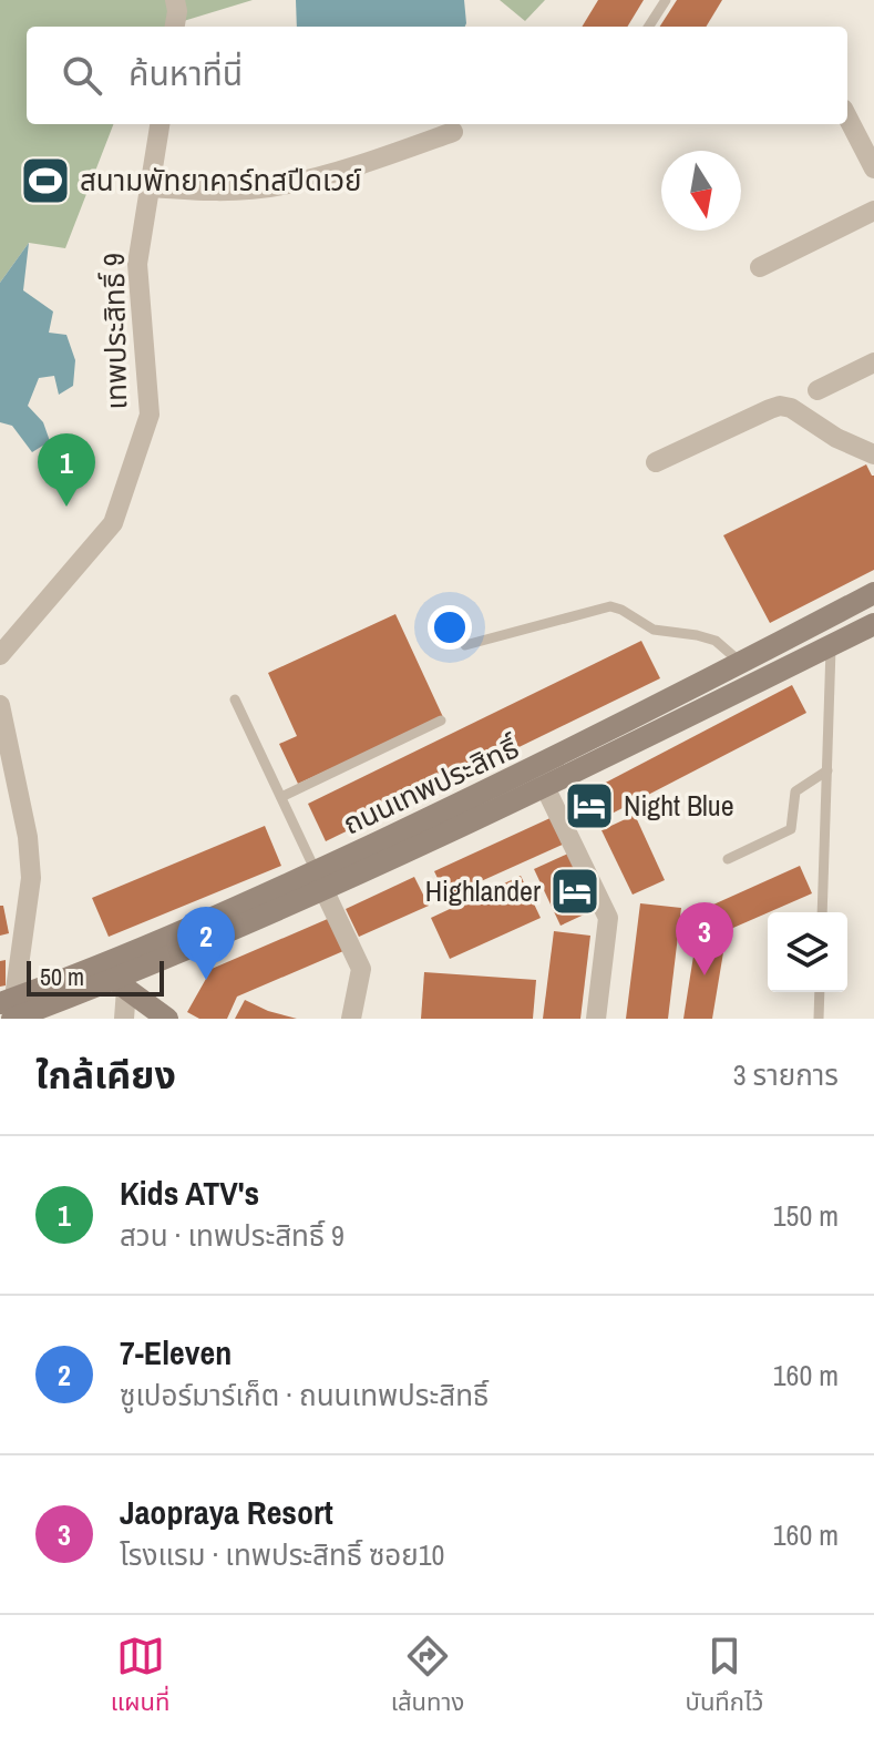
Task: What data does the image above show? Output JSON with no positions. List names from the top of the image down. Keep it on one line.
{"streets":{"main road":["ถนนเทพประสิทธิ์"],"street":["เทพประสิทธิ์ 9"]},"places":{"sports":["สนามพัทยาคาร์ทสปีดเวย์"],"hotel":["Night Blue","Highlander"]},"scale_bar":"50 m","north":"bottom","page":{"search":"ค้นหาที่นี่","pins":["1","3","2"],"scale":"50 m","heading":["ใกล้เคียง","3 รายการ"],"list":[{"mark":"1","name":"Kids ATV's","note":"สวน · เทพประสิทธิ์ 9","value":"150 m"},{"mark":"2","name":"7-Eleven","note":"ซูเปอร์มาร์เก็ต · ถนนเทพประสิทธิ์","value":"160 m"},{"mark":"3","name":"Jaopraya Resort","note":"โรงแรม · เทพประสิทธิ์ ซอย10","value":"160 m"}],"nav":["แผนที่","เส้นทาง","บันทึกไว้"]}}
